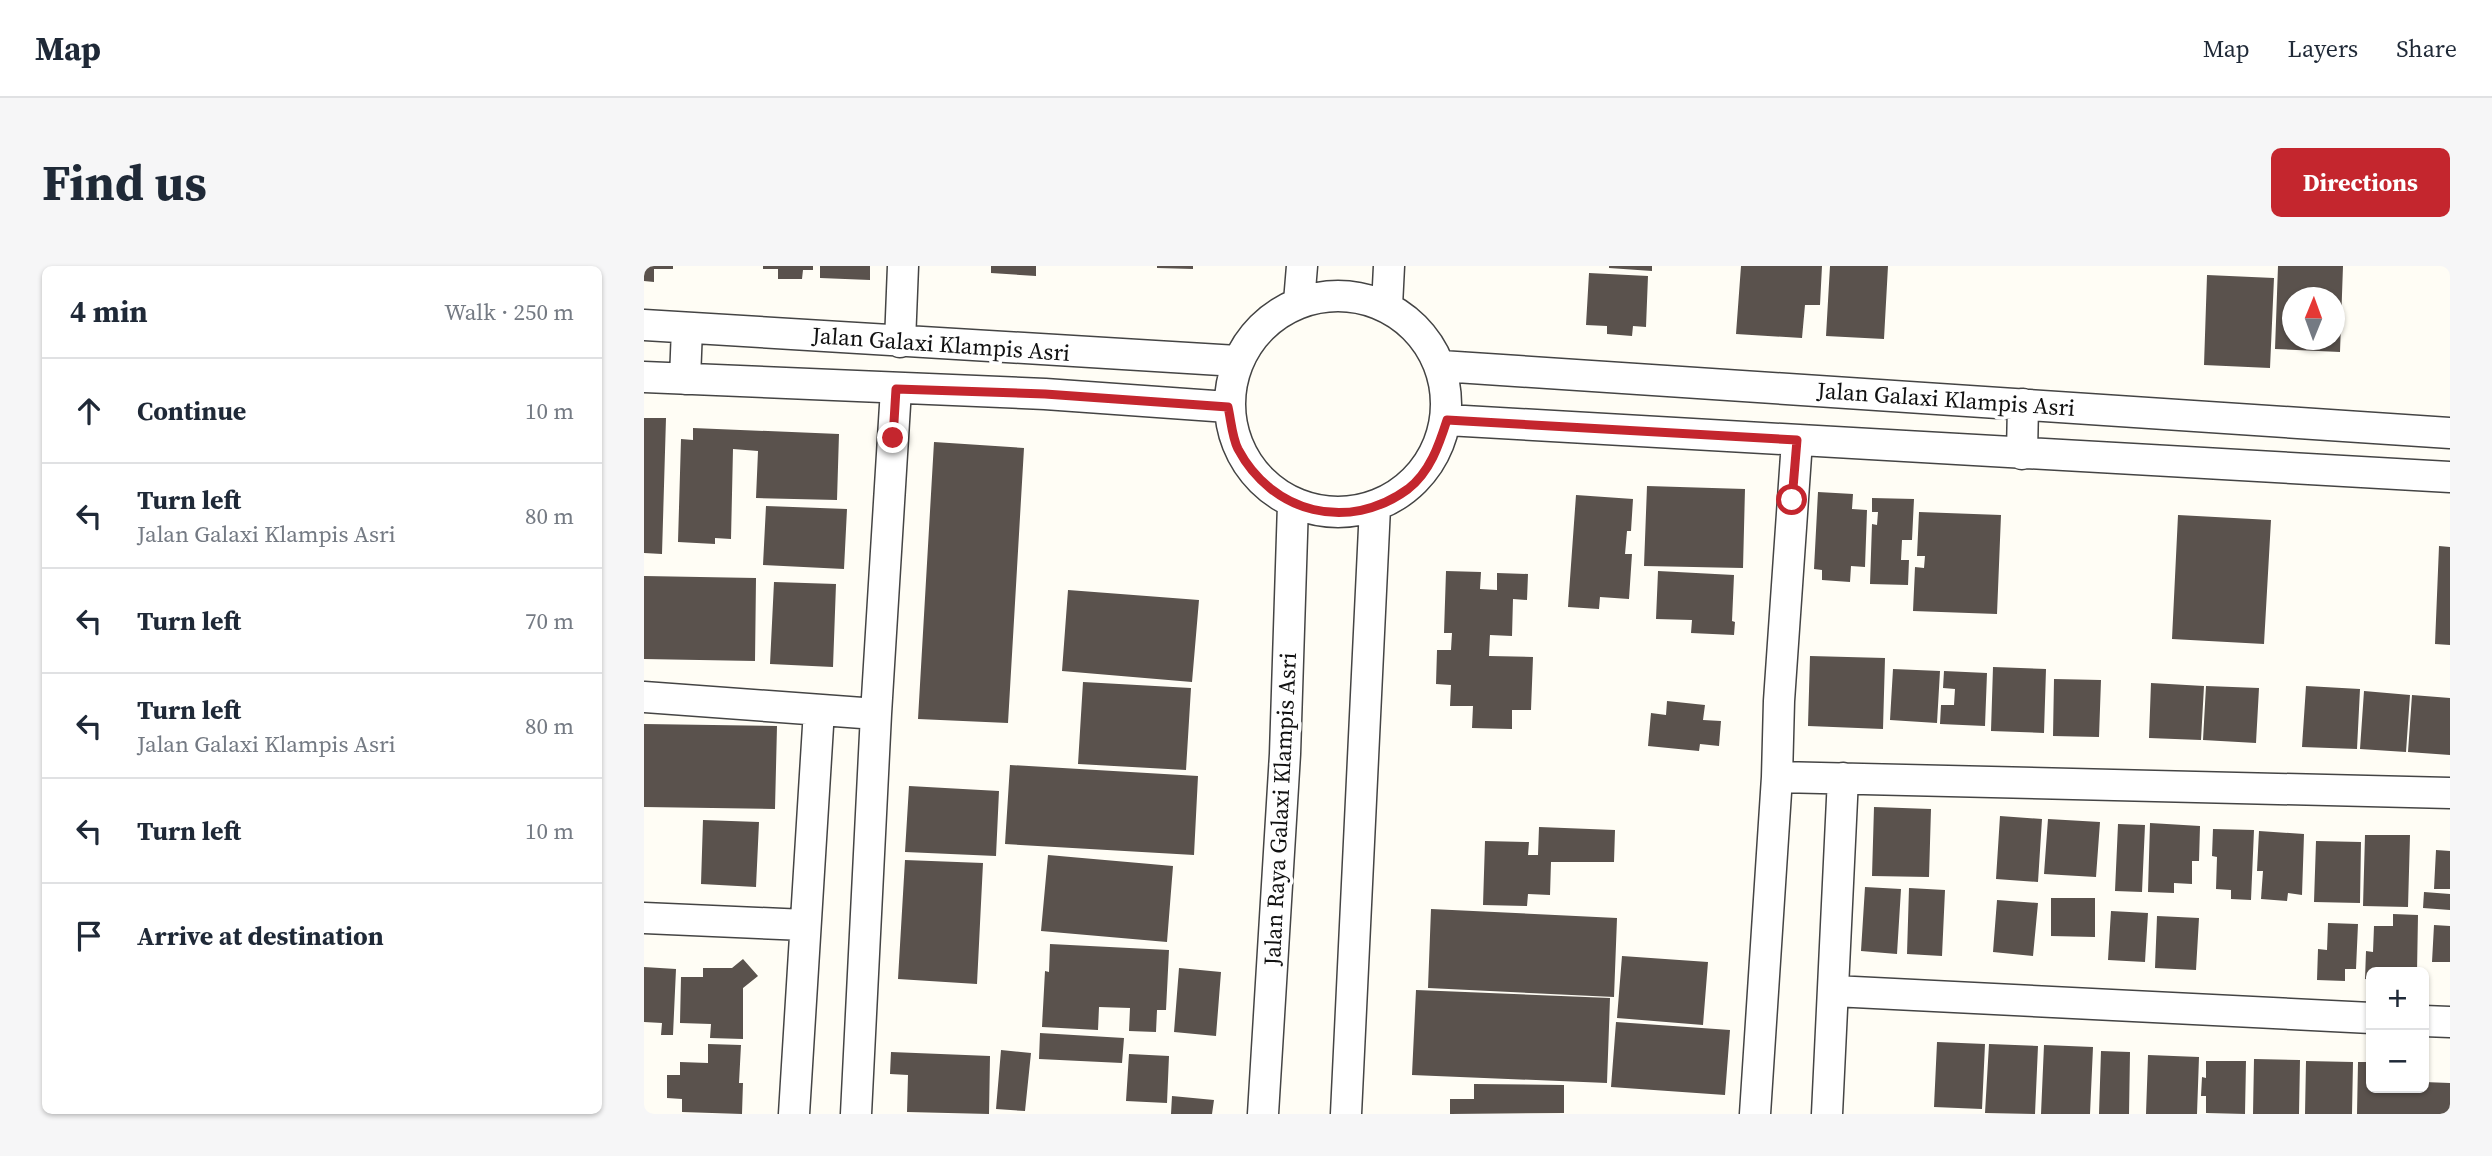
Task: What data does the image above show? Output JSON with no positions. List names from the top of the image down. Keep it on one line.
{"streets":{"street":["Jalan Galaxi Klampis Asri","Jalan Raya Galaxi Klampis Asri"]},"crossings":[["Jalan Galaxi Klampis Asri","Jalan Raya Galaxi Klampis Asri"]],"north":"top","page":{"header":"Map","nav":["Map","Layers","Share"],"buttons":"Directions","title":"Find us","heading":["4 min","Walk · 250 m"],"list":[["Continue","10 m"],["Turn left","Jalan Galaxi Klampis Asri","80 m"],["Turn left","70 m"],["Turn left","Jalan Galaxi Klampis Asri","80 m"],["Turn left","10 m"],"Arrive at destination"],"map_buttons":["+","−"]}}
